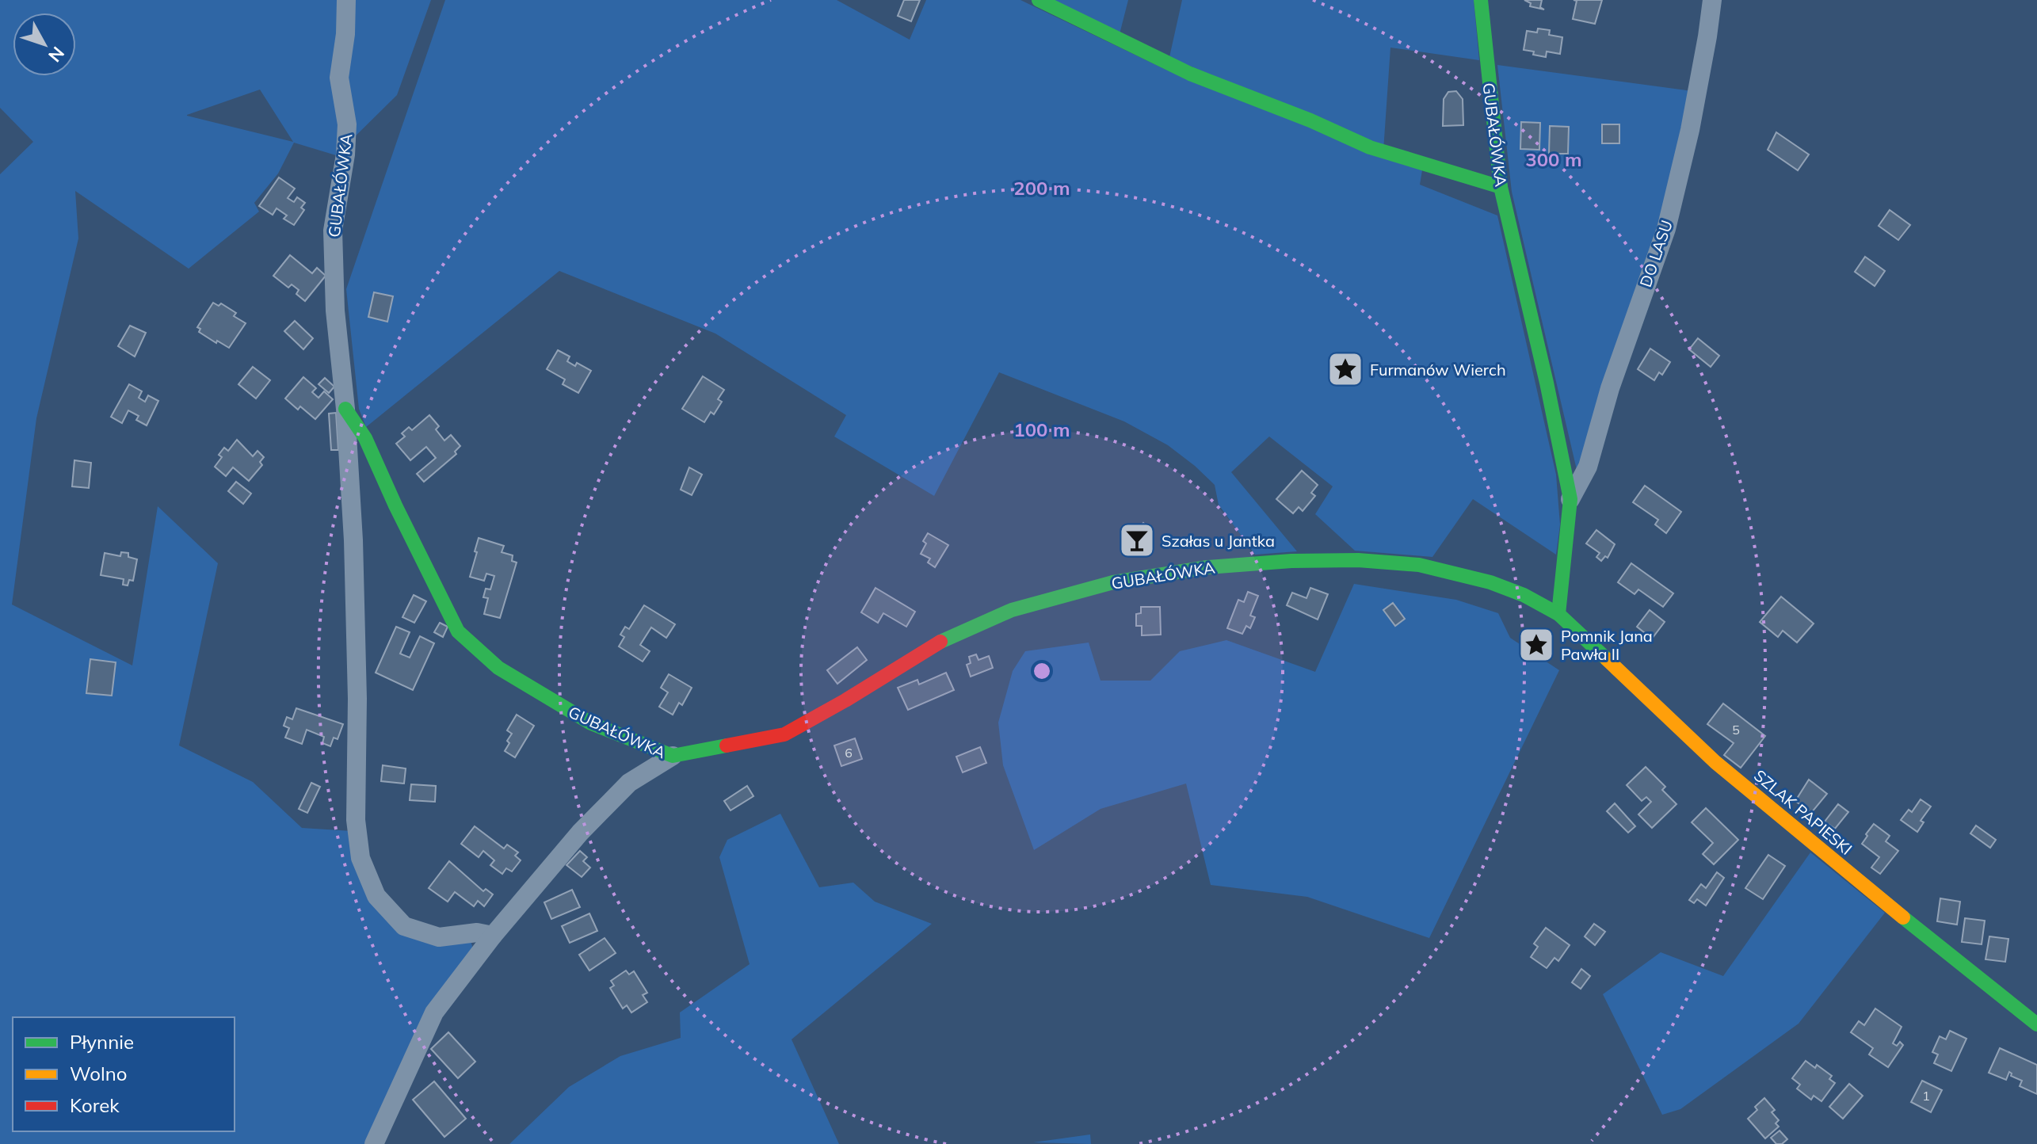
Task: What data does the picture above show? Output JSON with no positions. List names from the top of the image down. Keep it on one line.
{"streets":{"street":["GUBAŁÓWKA","DO LASU","SZLAK PAPIESKI"]},"crossings":[["GUBAŁÓWKA","DO LASU"],["GUBAŁÓWKA","SZLAK PAPIESKI"]],"places":{"place":["Furmanów Wierch","Pomnik Jana Pawła II"],"bar":["Szałas u Jantka"]},"house_numbers":["5","6","1"],"legend":["Płynnie","Wolno","Korek"],"north":"bottom right","rings":["300 m","200 m","100 m"]}
